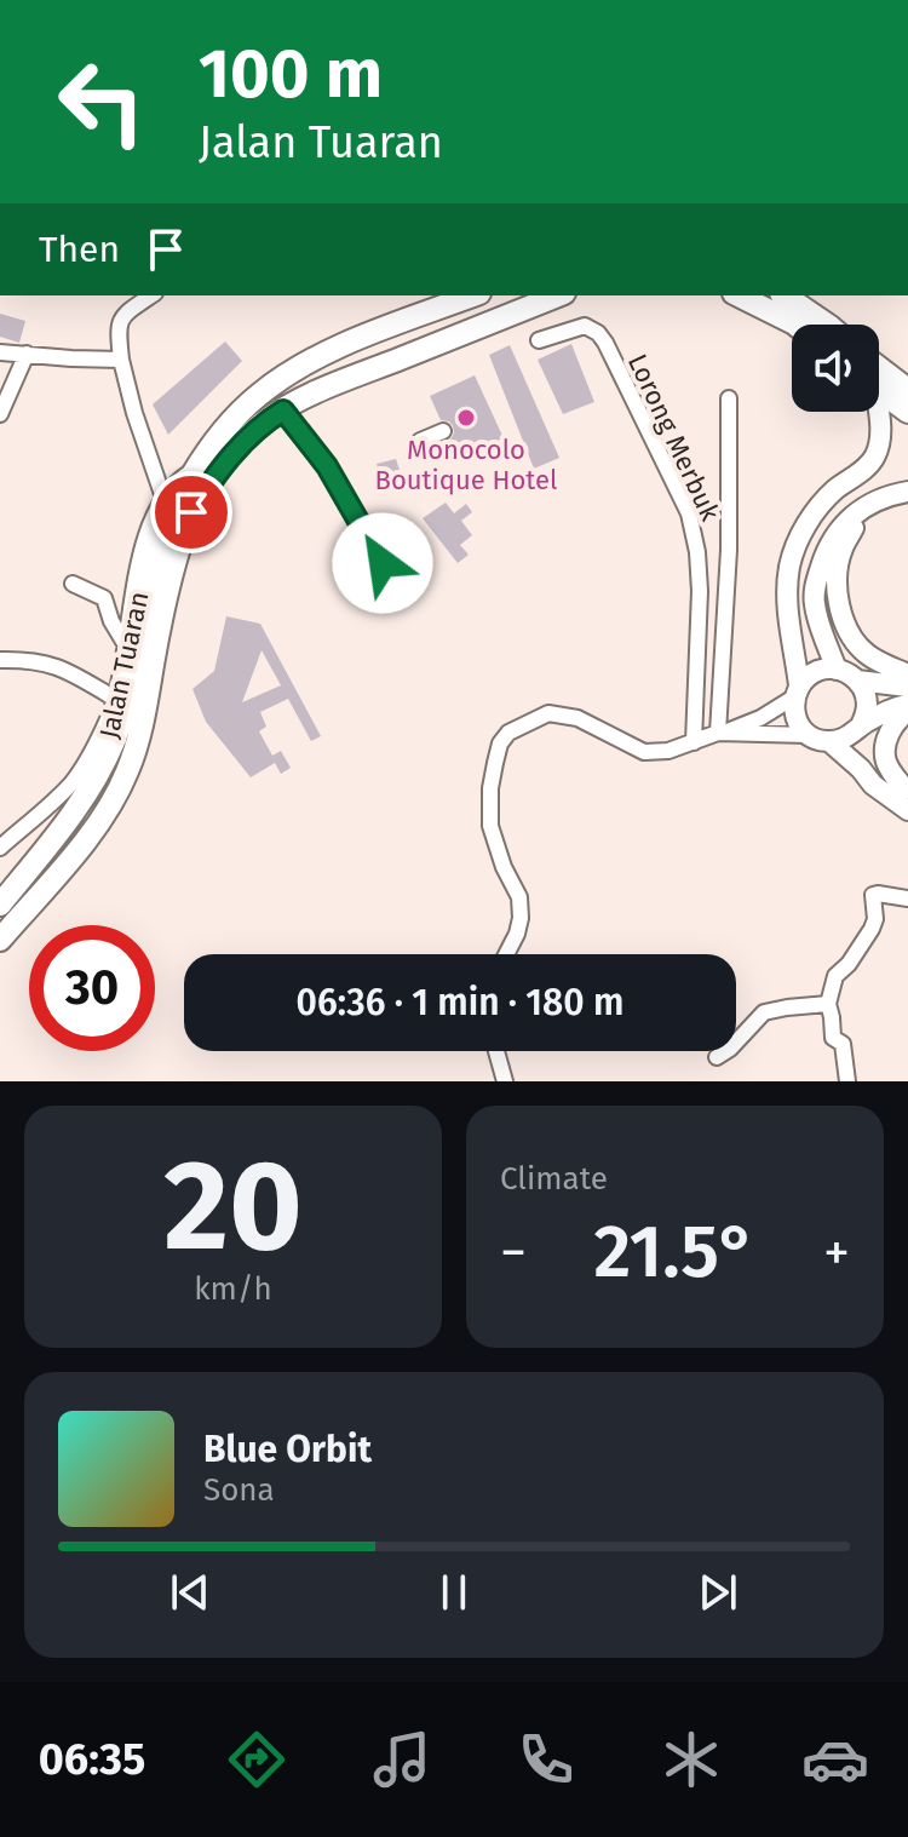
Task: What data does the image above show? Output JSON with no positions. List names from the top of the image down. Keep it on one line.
{"streets":{"main road":["Jalan Tuaran"],"street":["Lorong Merbuk"]},"places":["Monocolo Boutique Hotel"],"page":{"turn":["100 m","Jalan Tuaran"],"then":"Then","limit":"30","trip":"06:36 · 1 min · 180 m","tile":[["20","km/h"],"Climate"],"heat":["−","21.5°","+"],"song":["Blue Orbit","Sona"],"tabs":"06:35"}}
